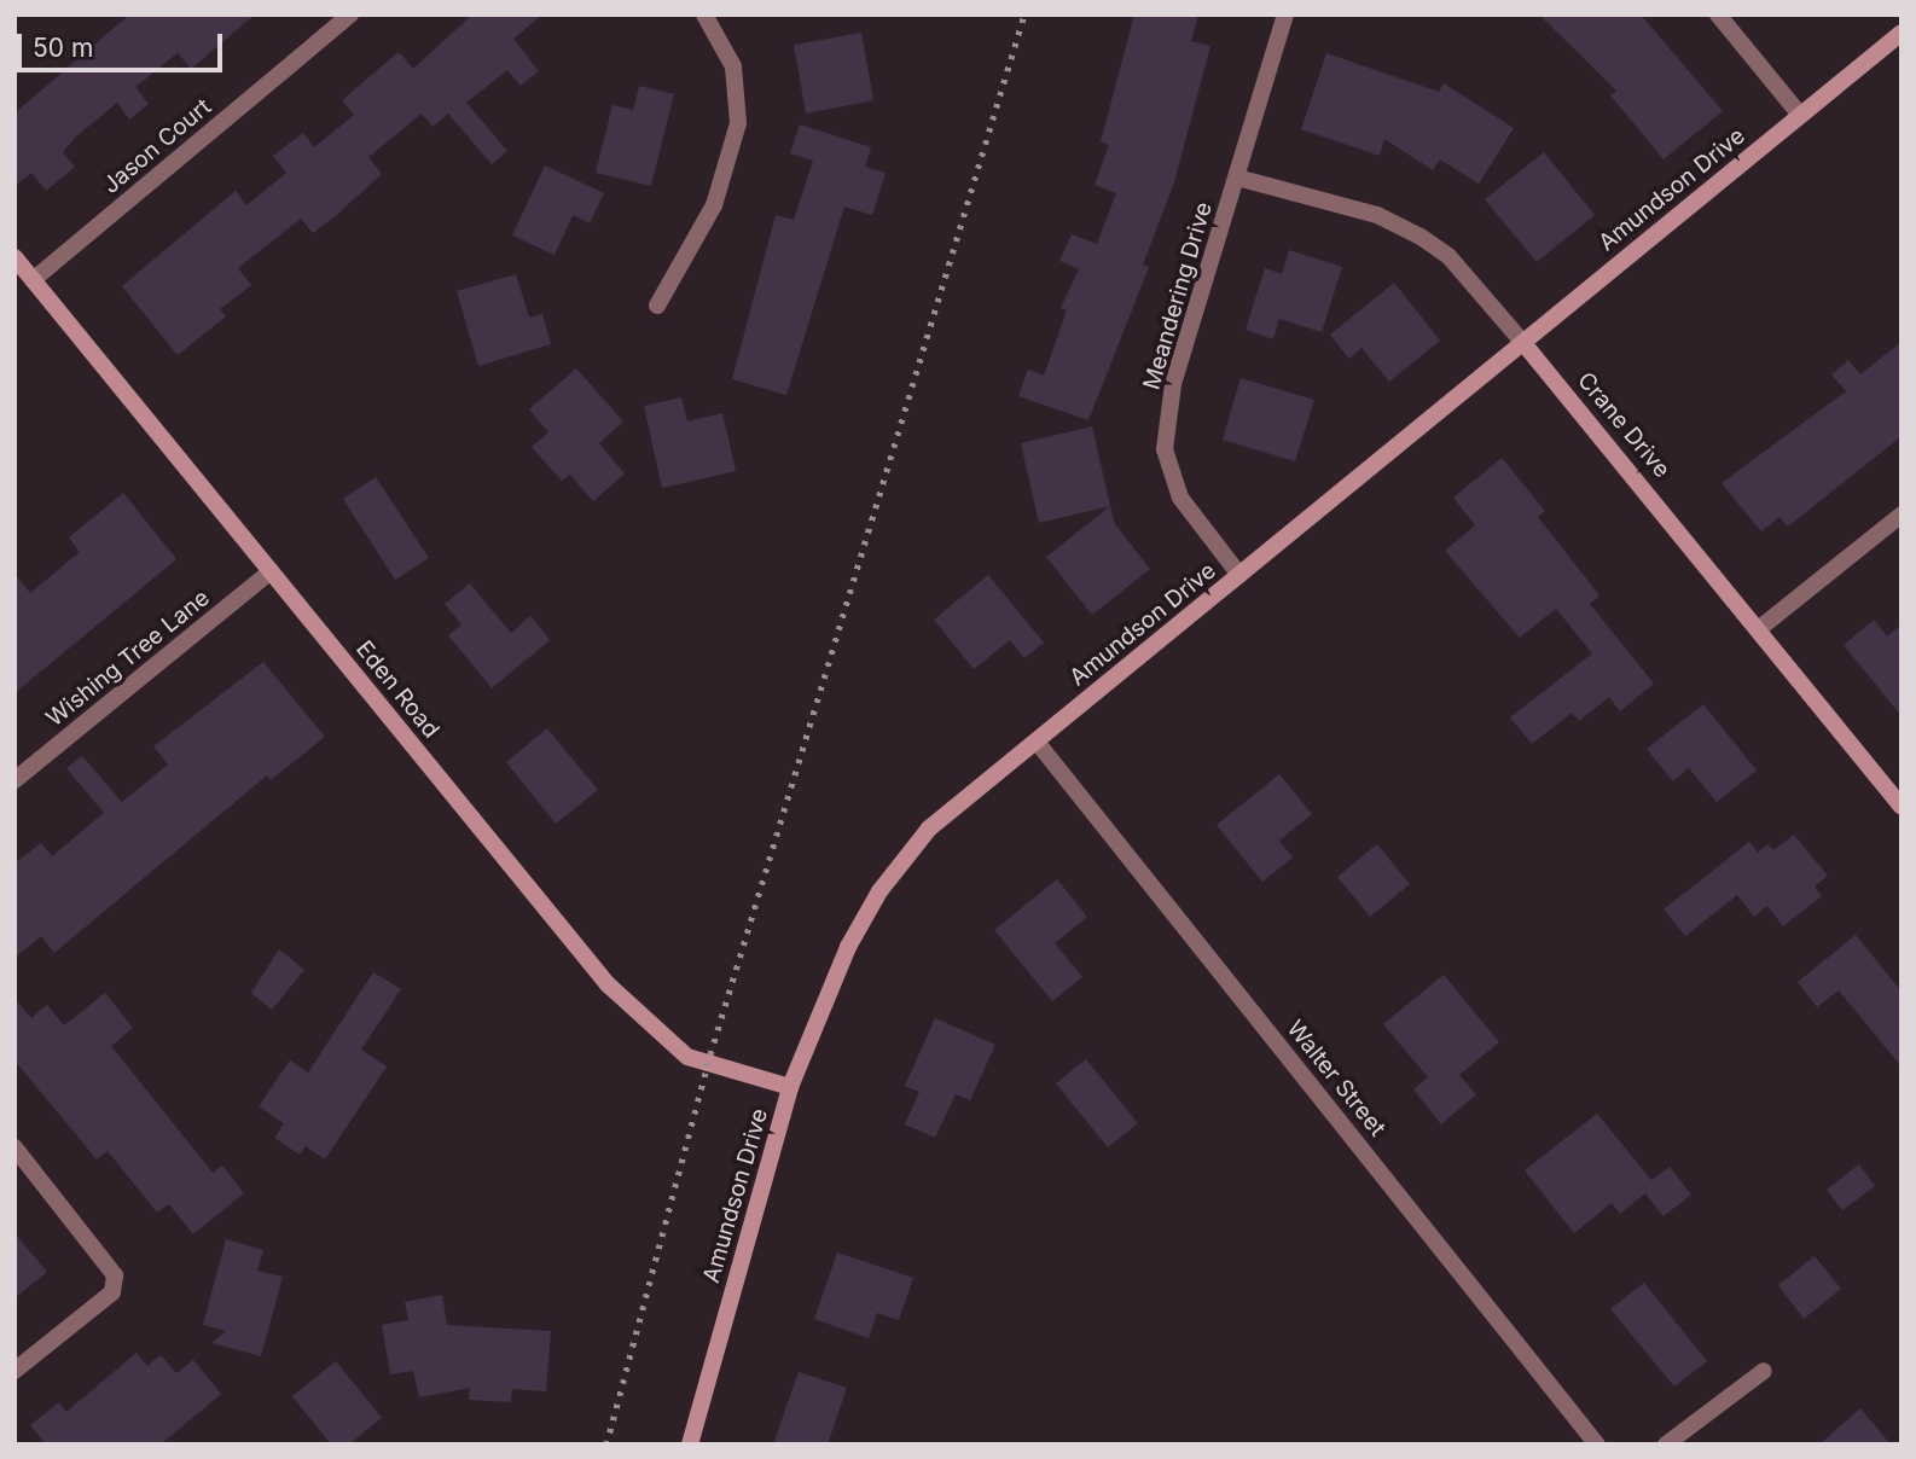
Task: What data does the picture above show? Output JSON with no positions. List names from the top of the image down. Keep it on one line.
{"streets":{"street":["Jason Court","Amundson Drive","Meandering Drive","Crane Drive","Wishing Tree Lane","Eden Road","Walter Street"]},"crossings":[["Jason Court","Eden Road"],["Amundson Drive","Meandering Drive"],["Amundson Drive","Crane Drive"],["Amundson Drive","Eden Road"],["Amundson Drive","Walter Street"],["Meandering Drive","Crane Drive"],["Wishing Tree Lane","Eden Road"]],"scale_bar":"50 m"}
